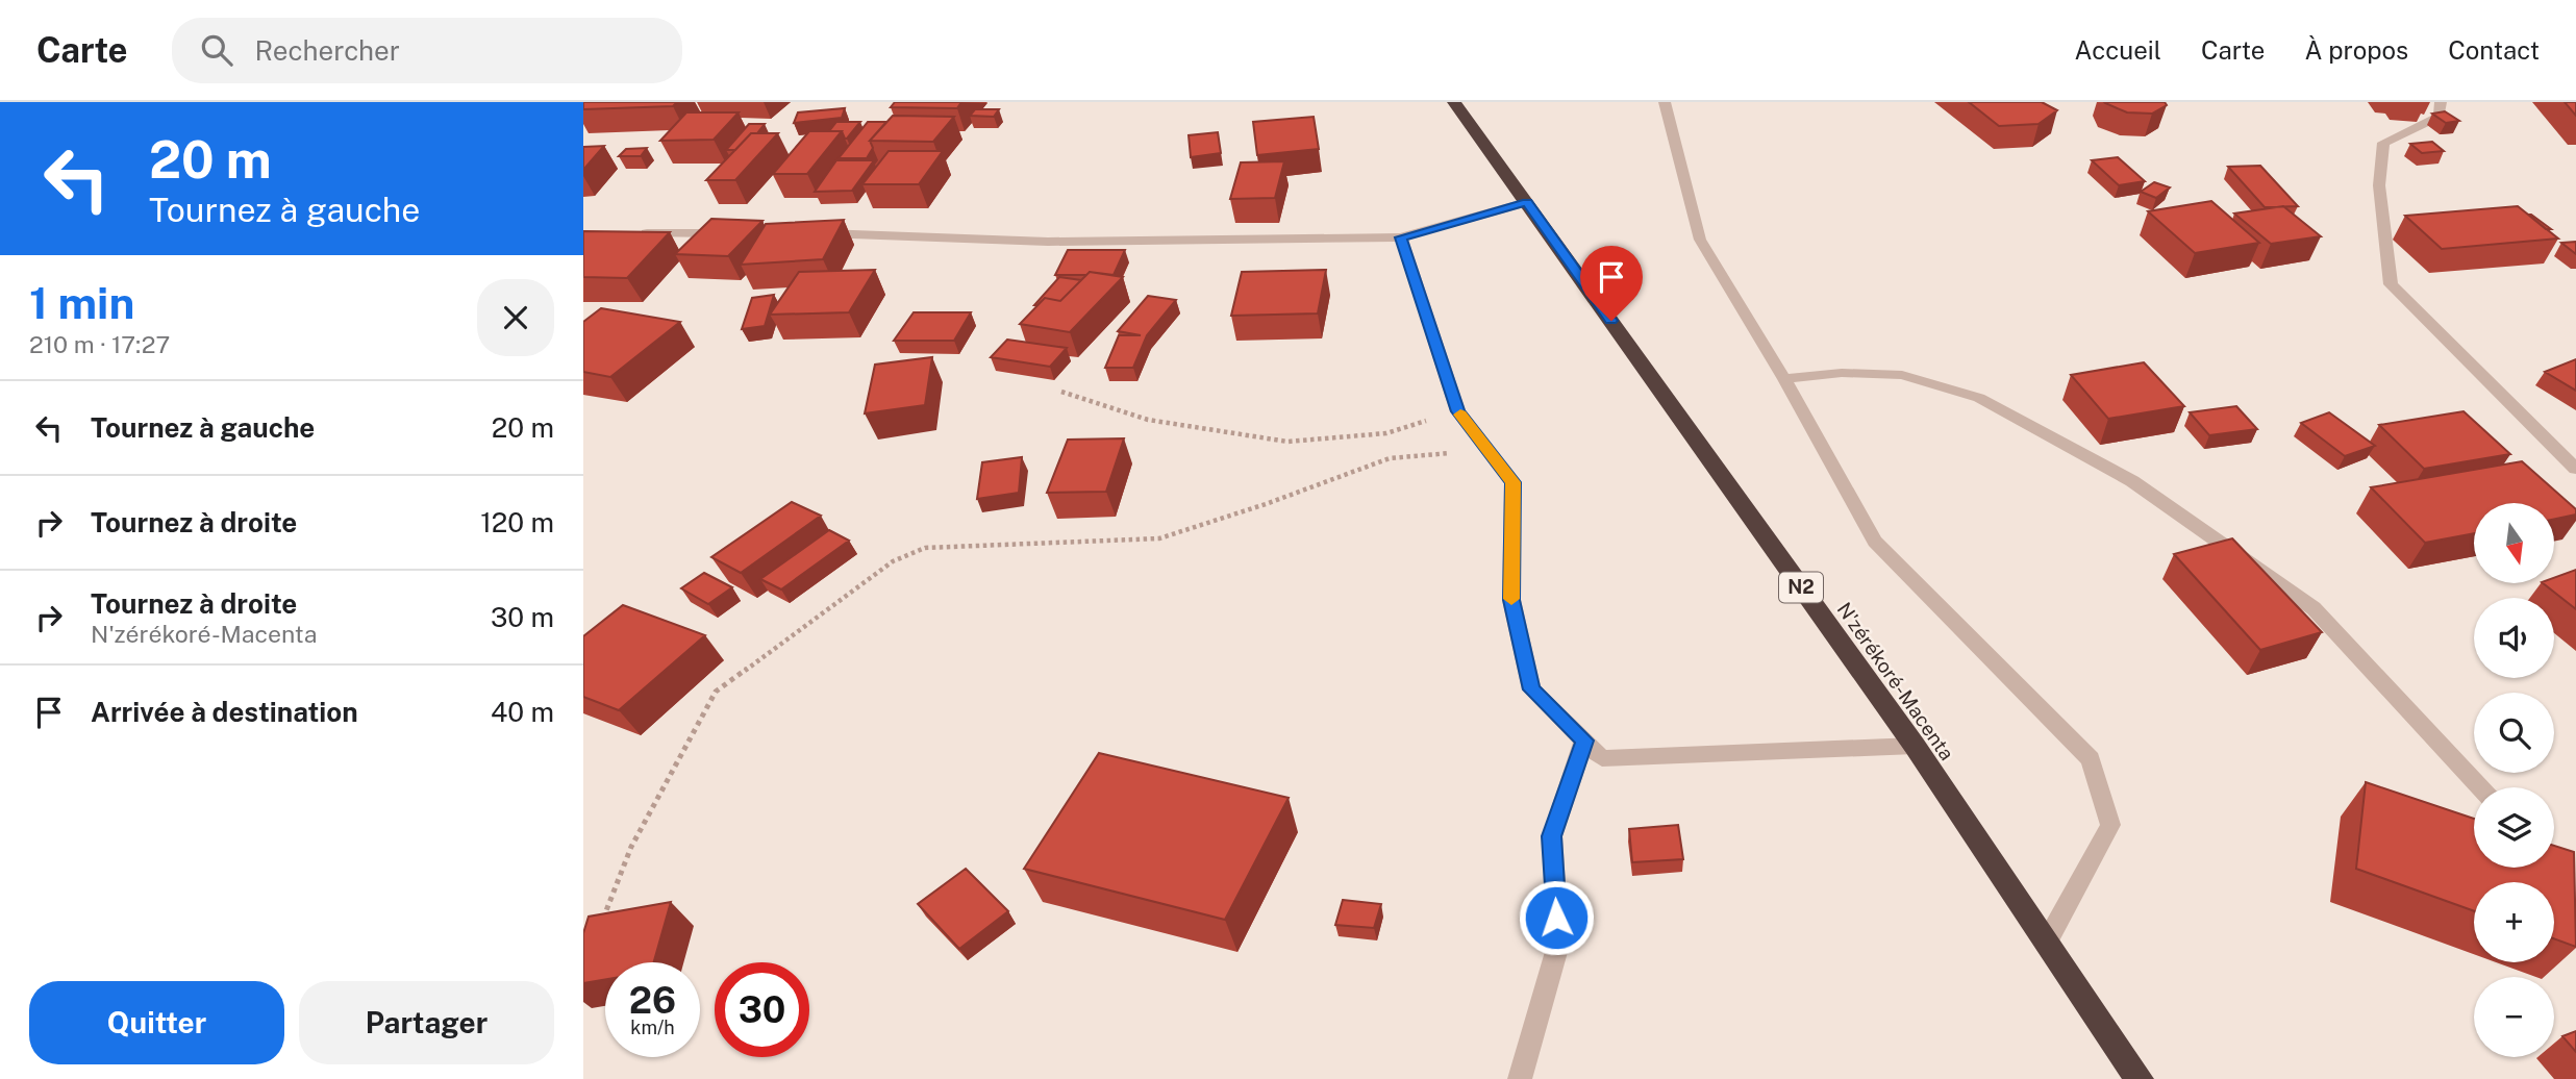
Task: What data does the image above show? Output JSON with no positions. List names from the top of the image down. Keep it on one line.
{"streets":{"highway":["N2","N'zérékoré-Macenta"]},"north":"bottom","page":{"header":"Carte","search":"Rechercher","nav":["Accueil","Carte","À propos","Contact"],"turn":["20 m","Tournez à gauche"],"heading":["1 min","210 m · 17:27"],"list":[{"name":"Tournez à gauche","value":"20 m"},{"name":"Tournez à droite","value":"120 m"},{"name":"Tournez à droite","note":"N'zérékoré-Macenta","value":"30 m"},{"name":"Arrivée à destination","value":"40 m"}],"map_buttons":["+","−"],"speed":"26 km/h","limit":"30","buttons":["Quitter","Partager"]}}
